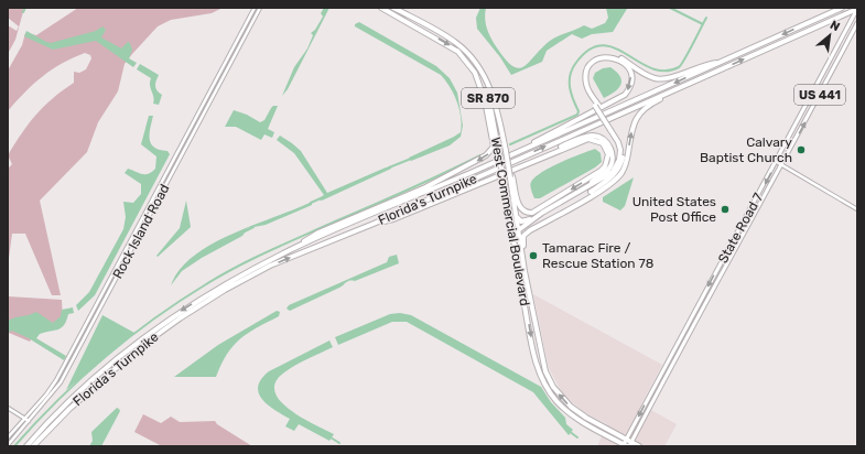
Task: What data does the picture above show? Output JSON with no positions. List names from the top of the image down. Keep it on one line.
{"streets":{"highway":["SR 870","Florida's Turnpike","West Commercial Boulevard"],"main road":["US 441","State Road 7","Rock Island Road"]},"crossings":[["Florida's Turnpike","State Road 7"],["West Commercial Boulevard","State Road 7"]],"places":["Calvary Baptist Church","United States Post Office","Tamarac Fire / Rescue Station 78"],"north":"top right"}
